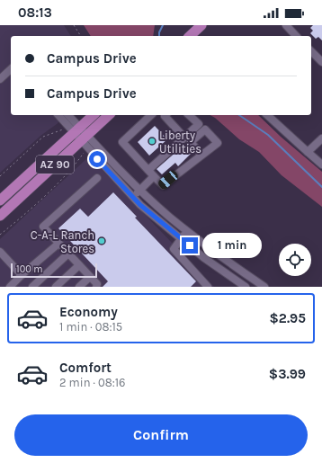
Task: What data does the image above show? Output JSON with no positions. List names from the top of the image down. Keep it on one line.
{"streets":{"highway":["AZ 90"]},"places":["Liberty Utilities","C-A-L Ranch Stores"],"scale_bar":"100 m","page":{"status":"08:13","banner":["Campus Drive","Campus Drive"],"bubble":"1 min","scale":"100 m","list":[{"name":"Economy","note":"1 min · 08:15","value":"$2.95"},{"name":"Comfort","note":"2 min · 08:16","value":"$3.99"}],"buttons":"Confirm"}}
